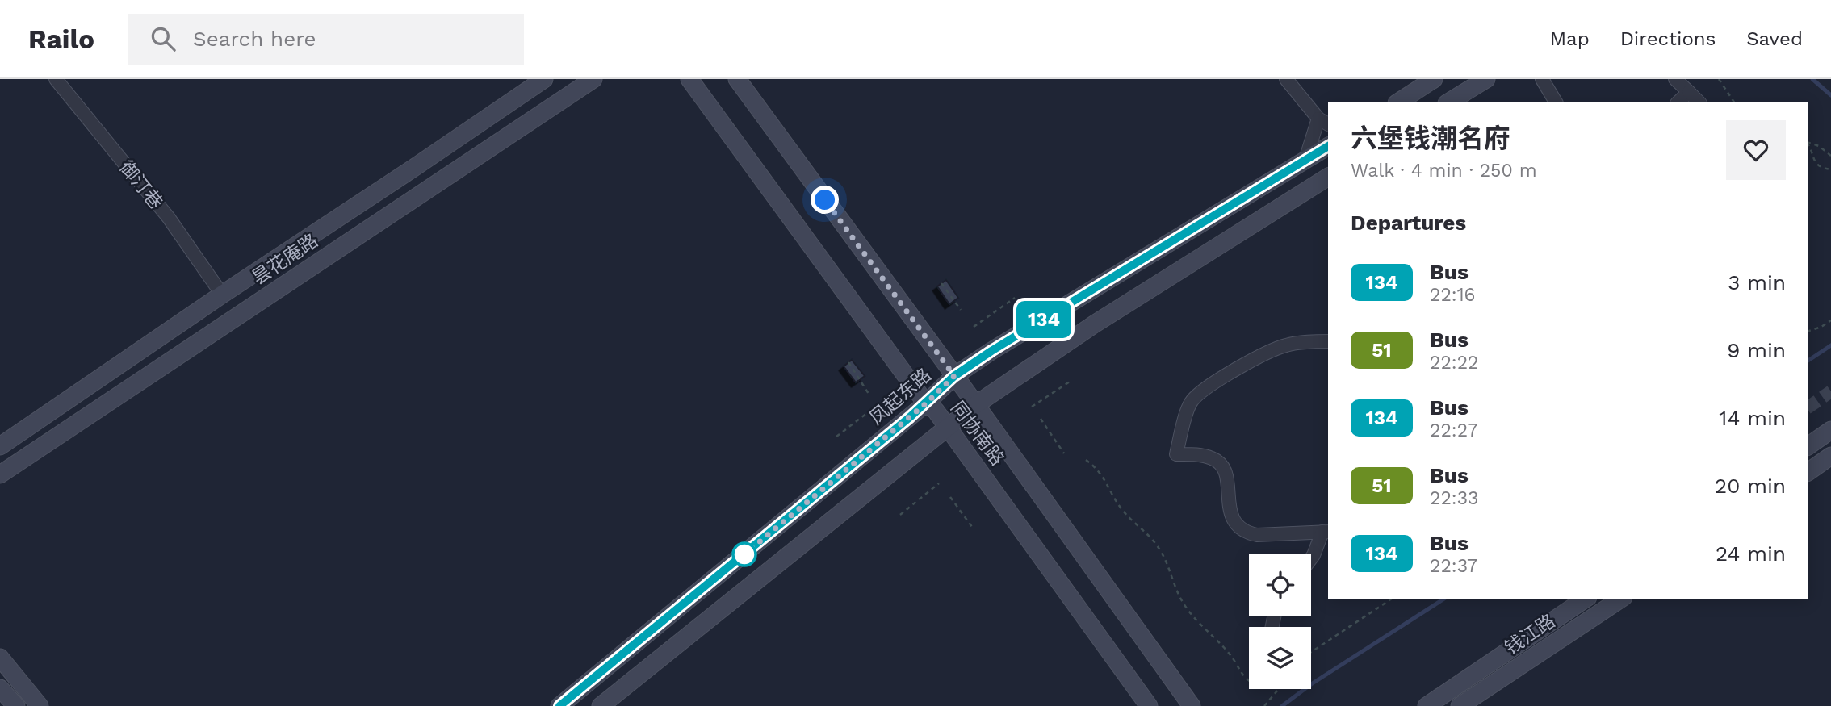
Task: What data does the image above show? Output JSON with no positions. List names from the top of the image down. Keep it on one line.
{"streets":{"main road":["昙花庵路","凤起东路","同协南路","钱江路"],"street":["御汀巷"]},"crossings":[["御汀巷","昙花庵路"],["凤起东路","同协南路"]],"lines":["bus line 134"],"page":{"header":"Railo","search":"Search here","nav":["Map","Directions","Saved"],"on_map":"134","heading":[["六堡钱潮名府","Walk · 4 min · 250 m"],"Departures"],"list":[{"mark":"134","name":"Bus","note":"22:16","value":"3 min"},{"mark":"51","name":"Bus","note":"22:22","value":"9 min"},{"mark":"134","name":"Bus","note":"22:27","value":"14 min"},{"mark":"51","name":"Bus","note":"22:33","value":"20 min"},{"mark":"134","name":"Bus","note":"22:37","value":"24 min"}]}}
